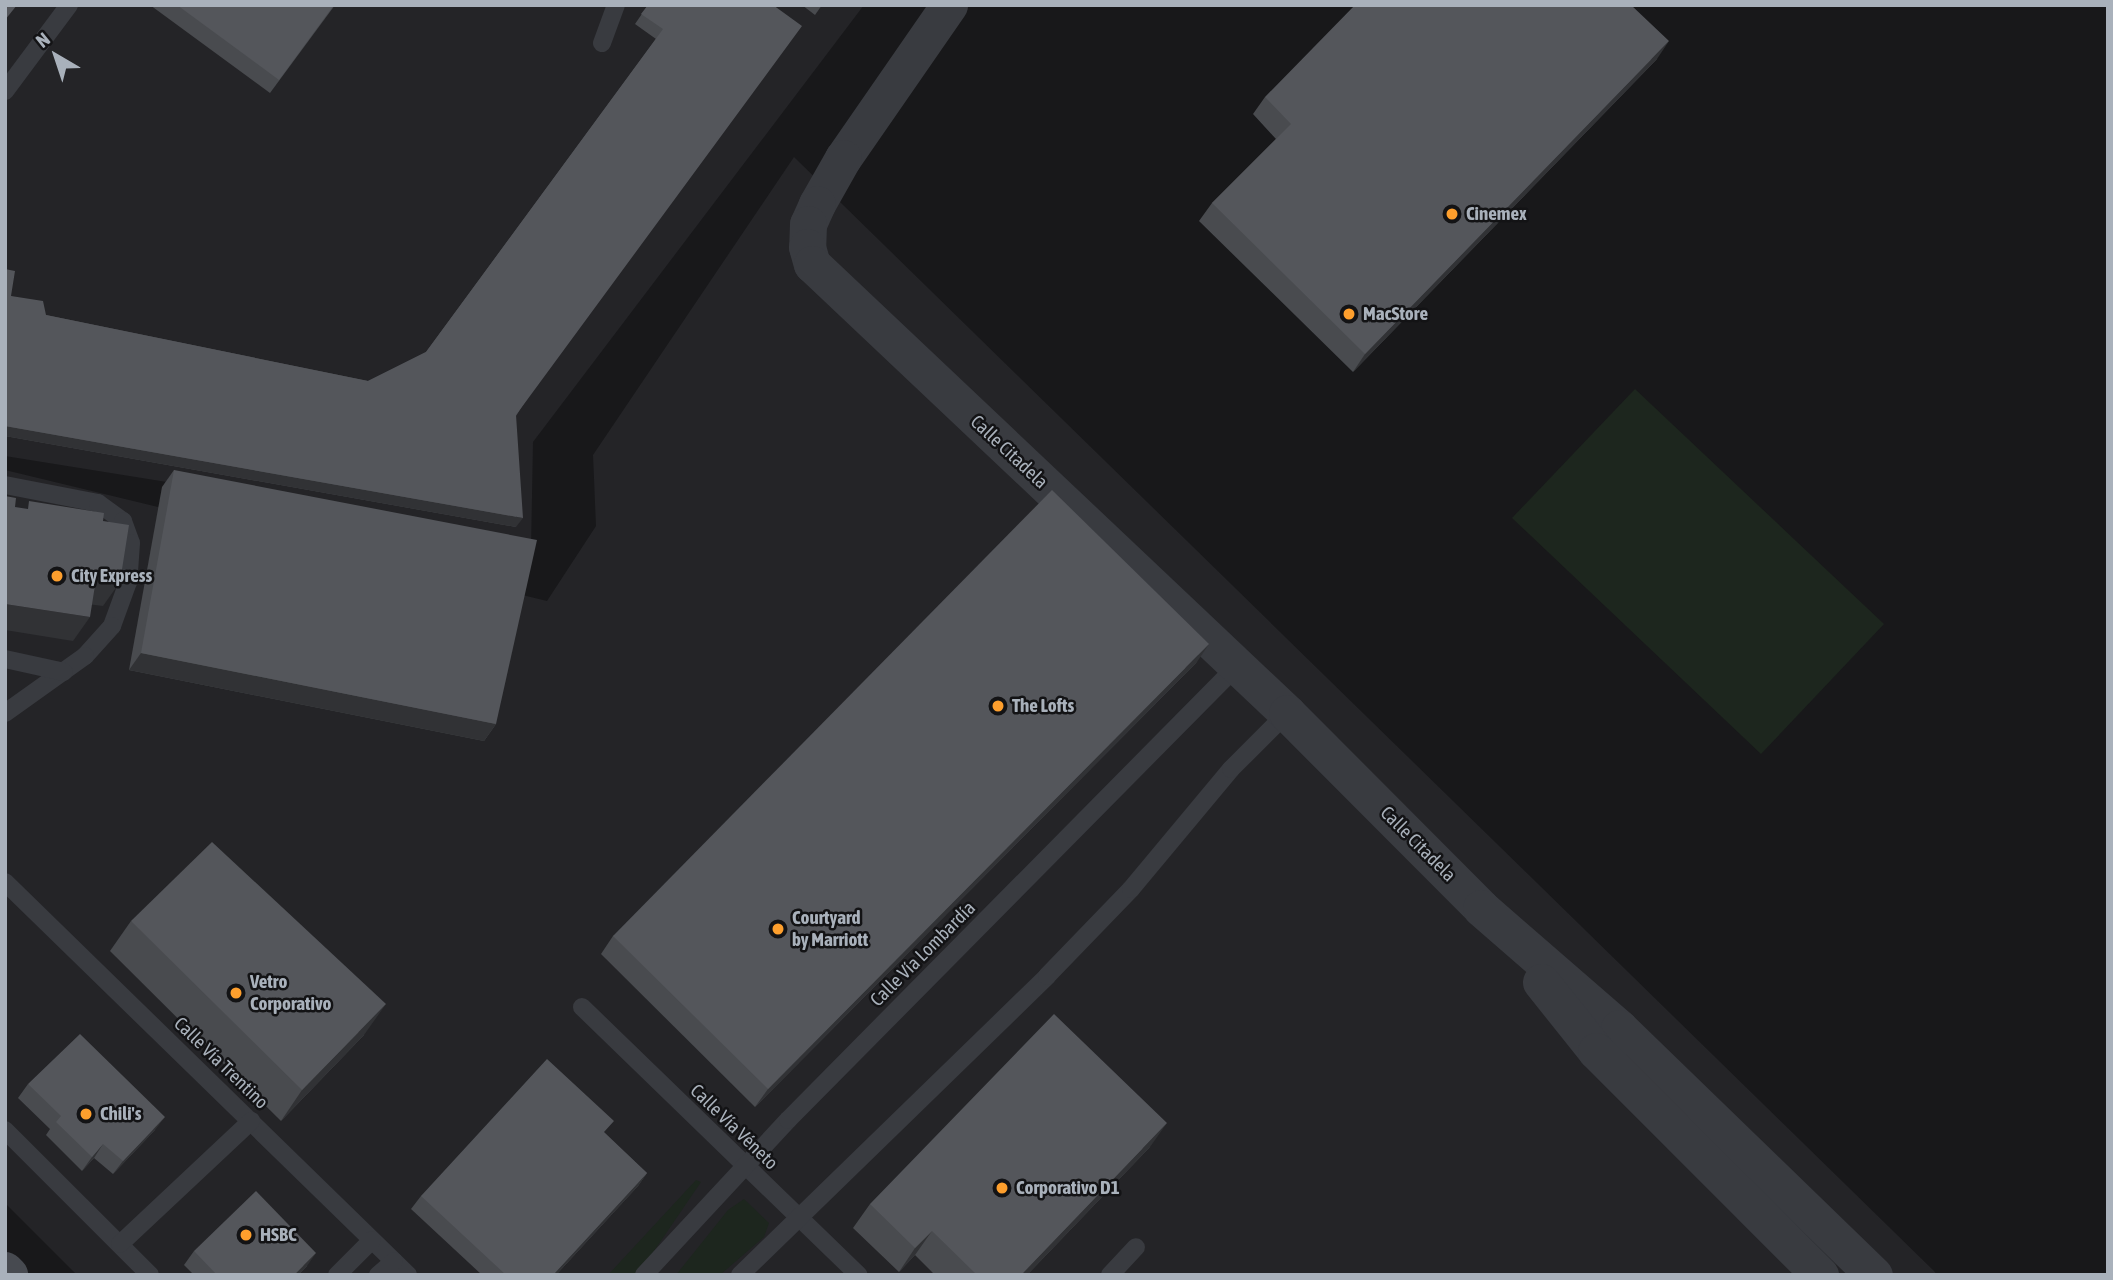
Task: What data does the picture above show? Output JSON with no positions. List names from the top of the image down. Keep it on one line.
{"streets":{"street":["Calle Citadela"],"lane":["Calle Vía Lombardía","Calle Vía Trentino","Calle Vía Véneto"]},"crossings":[["Calle Citadela","Calle Vía Lombardía"],["Calle Vía Lombardía","Calle Vía Véneto"]],"places":["Cinemex","MacStore","City Express","The Lofts","Courtyard by Marriott","Vetro Corporativo","Chili's","Corporativo D1","HSBC"],"north":"top left"}
